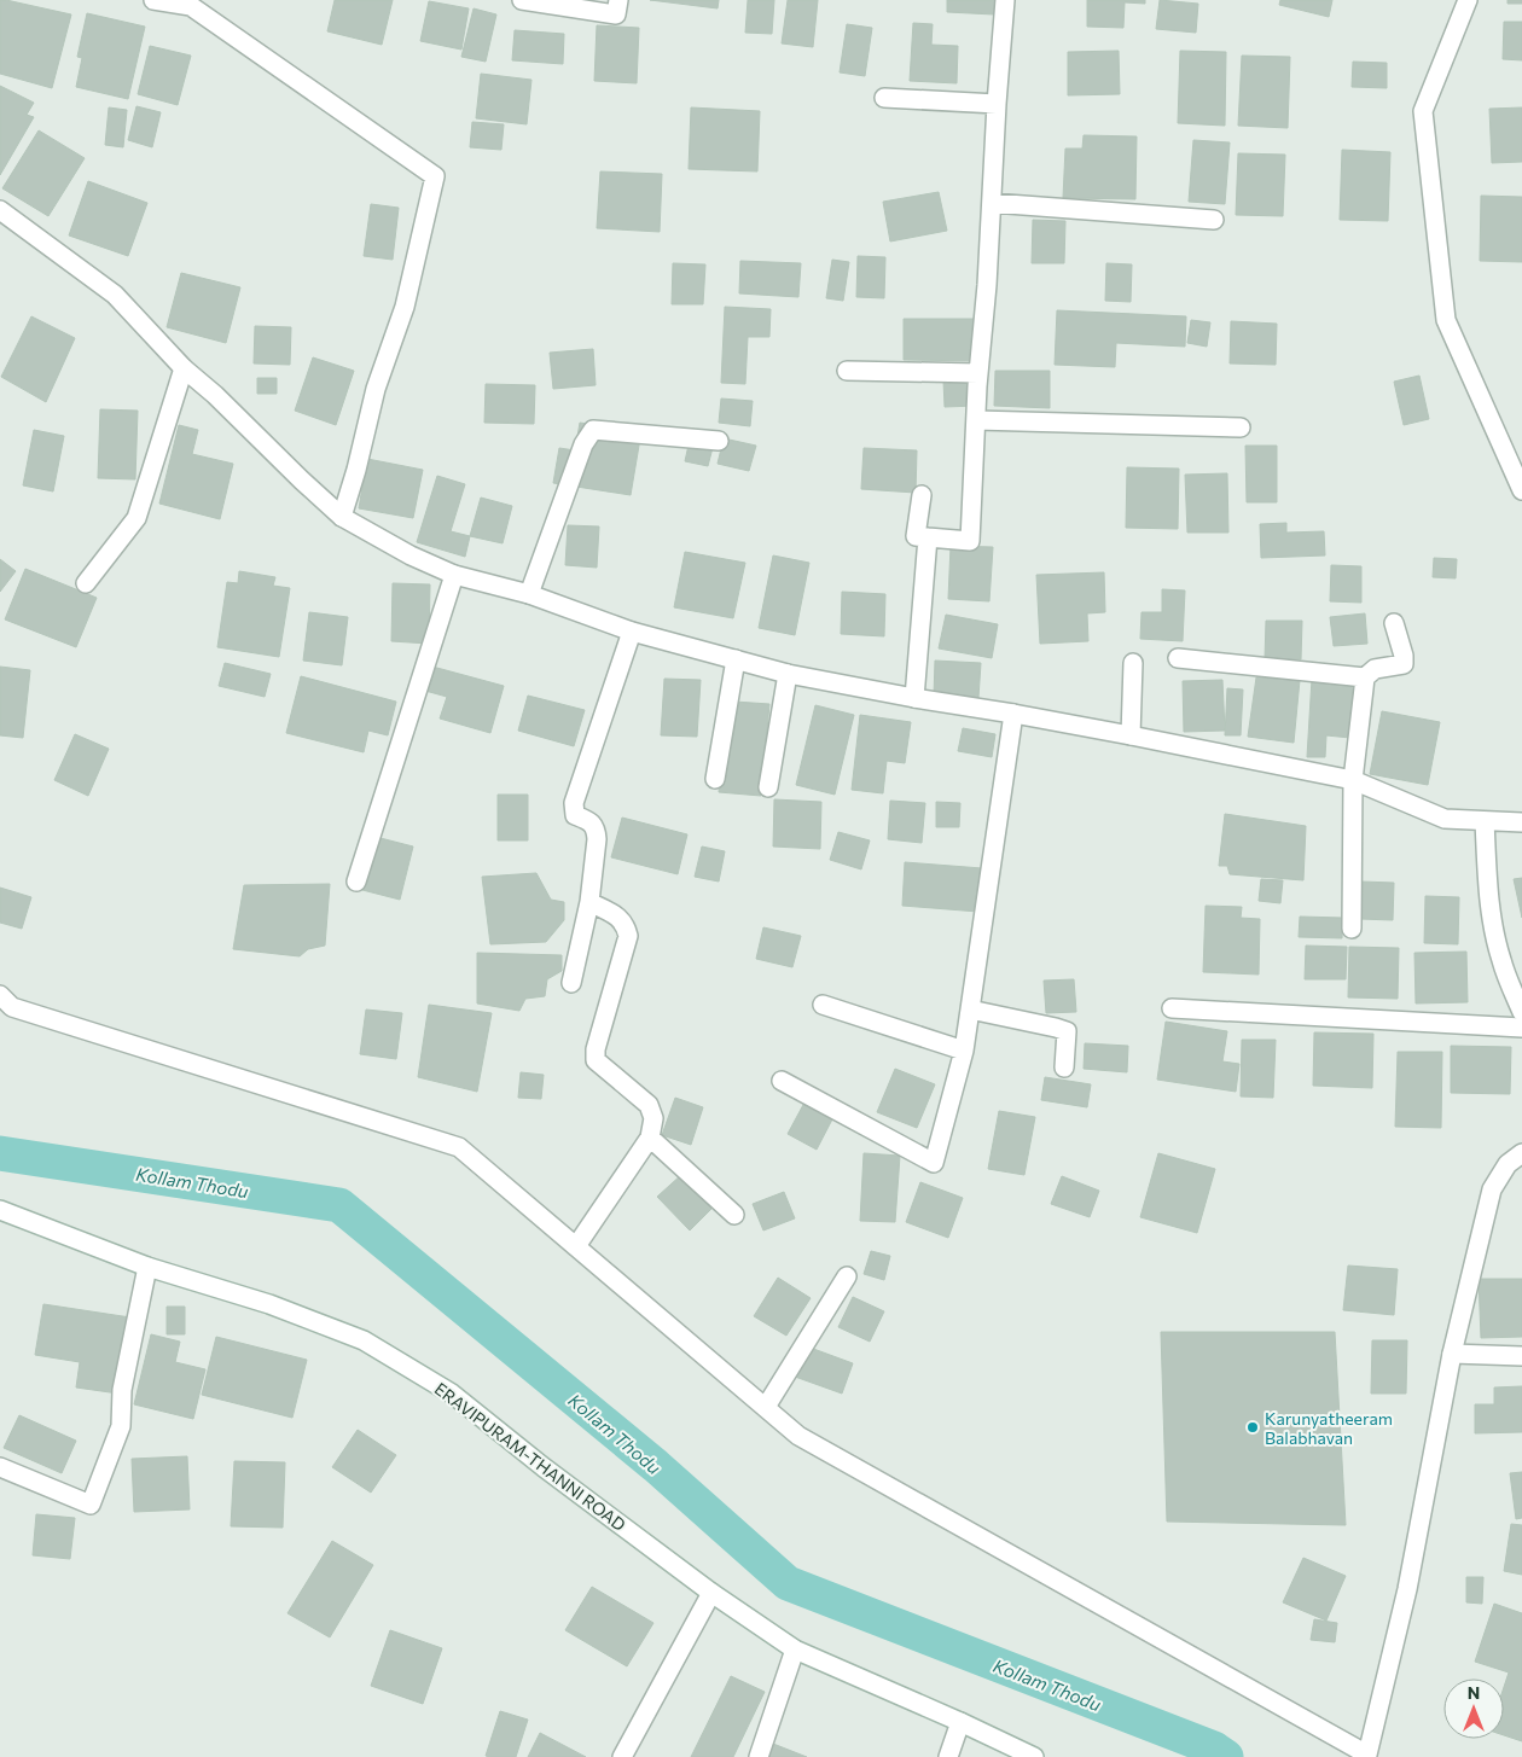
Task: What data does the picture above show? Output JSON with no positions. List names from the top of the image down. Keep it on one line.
{"streets":{"street":["ERAVIPURAM-THANNI ROAD"]},"water":["Kollam Thodu"],"places":["Karunyatheeram Balabhavan"],"north":"top"}
